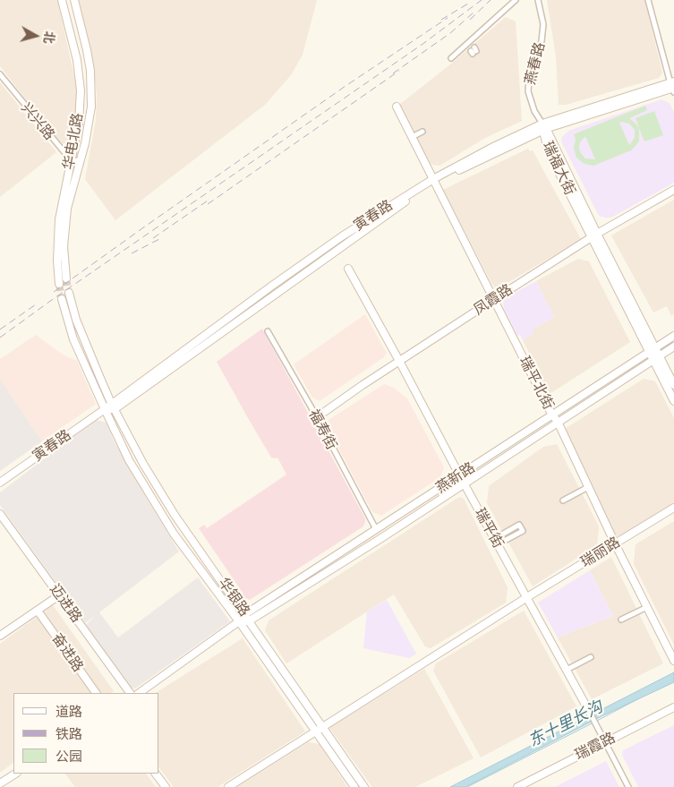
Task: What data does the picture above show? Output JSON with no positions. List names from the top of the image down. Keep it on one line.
{"streets":{"street":["燕春路","兴兴路","华电北路","瑞福大街","寅春路","凤霞路","瑞平北街","福寿街","燕新路","瑞平街","瑞丽路","华银路","迈进路","奋进路","瑞霞路"]},"crossings":[["燕春路","瑞福大街"],["燕春路","寅春路"],["兴兴路","华电北路"],["瑞福大街","寅春路"],["瑞福大街","凤霞路"],["瑞福大街","燕新路"],["寅春路","瑞平北街"],["寅春路","华银路"],["凤霞路","瑞平北街"],["凤霞路","福寿街"],["凤霞路","瑞平街"],["瑞平北街","燕新路"],["瑞平北街","瑞丽路"],["福寿街","燕新路"],["燕新路","瑞平街"],["燕新路","华银路"],["瑞平街","瑞丽路"],["瑞平街","瑞霞路"],["瑞丽路","华银路"]],"water":["东十里长沟"],"legend":["道路","铁路","公园"],"north":"right"}
